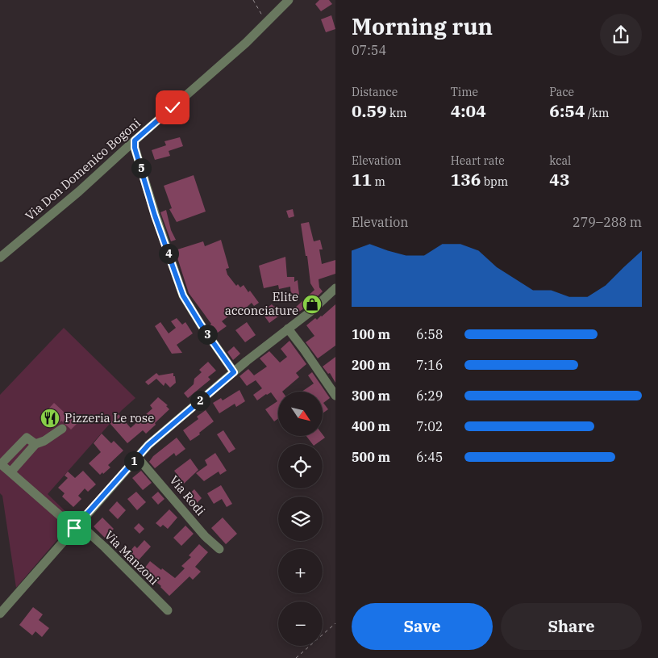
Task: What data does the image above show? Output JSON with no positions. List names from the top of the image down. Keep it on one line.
{"streets":{"street":["Via Don Domenico Bogoni","Via Rodi","Via Manzoni"]},"places":{"shop":["Elite acconciature"],"restaurant":["Pizzeria Le rose"]},"north":"bottom right","page":{"heading":["Morning run","07:54"],"stats":[["Distance","0.59 km"],["Time","4:04"],["Pace","6:54 /km"],["Elevation","11 m"],["Heart rate","136 bpm"],["kcal","43"]],"pins":["5","4","3","2","1"],"chart":["Elevation","279–288 m"],"list":[{"name":"100 m","note":"6:58"},{"name":"200 m","note":"7:16"},{"name":"300 m","note":"6:29"},{"name":"400 m","note":"7:02"},{"name":"500 m","note":"6:45"}],"map_buttons":["+","−"],"buttons":["Save","Share"]}}
